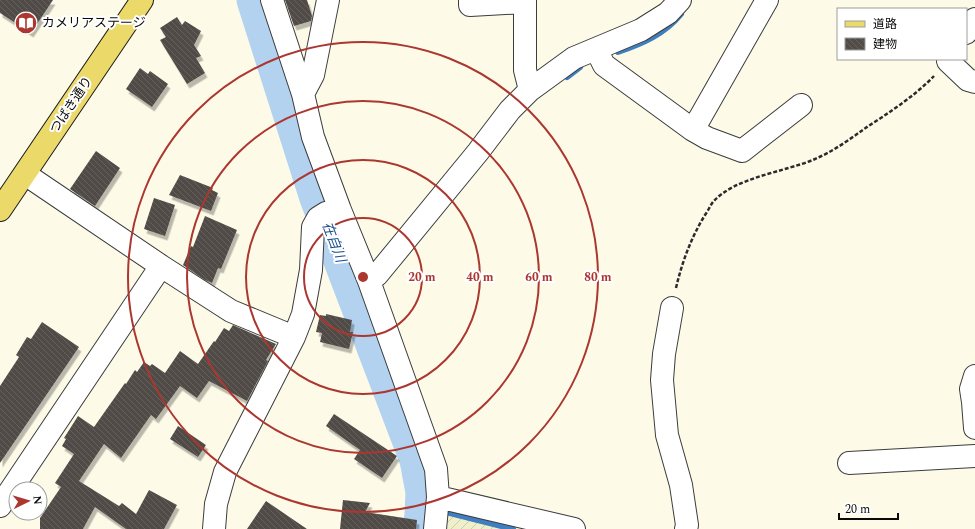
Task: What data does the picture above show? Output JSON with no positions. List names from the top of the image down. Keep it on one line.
{"streets":{"main road":["つばき通り"]},"water":["在自川"],"places":{"library":["カメリアステージ"]},"legend":["道路","建物"],"scale_bar":"20 m","north":"right","rings":["20 m","40 m","60 m","80 m"]}
